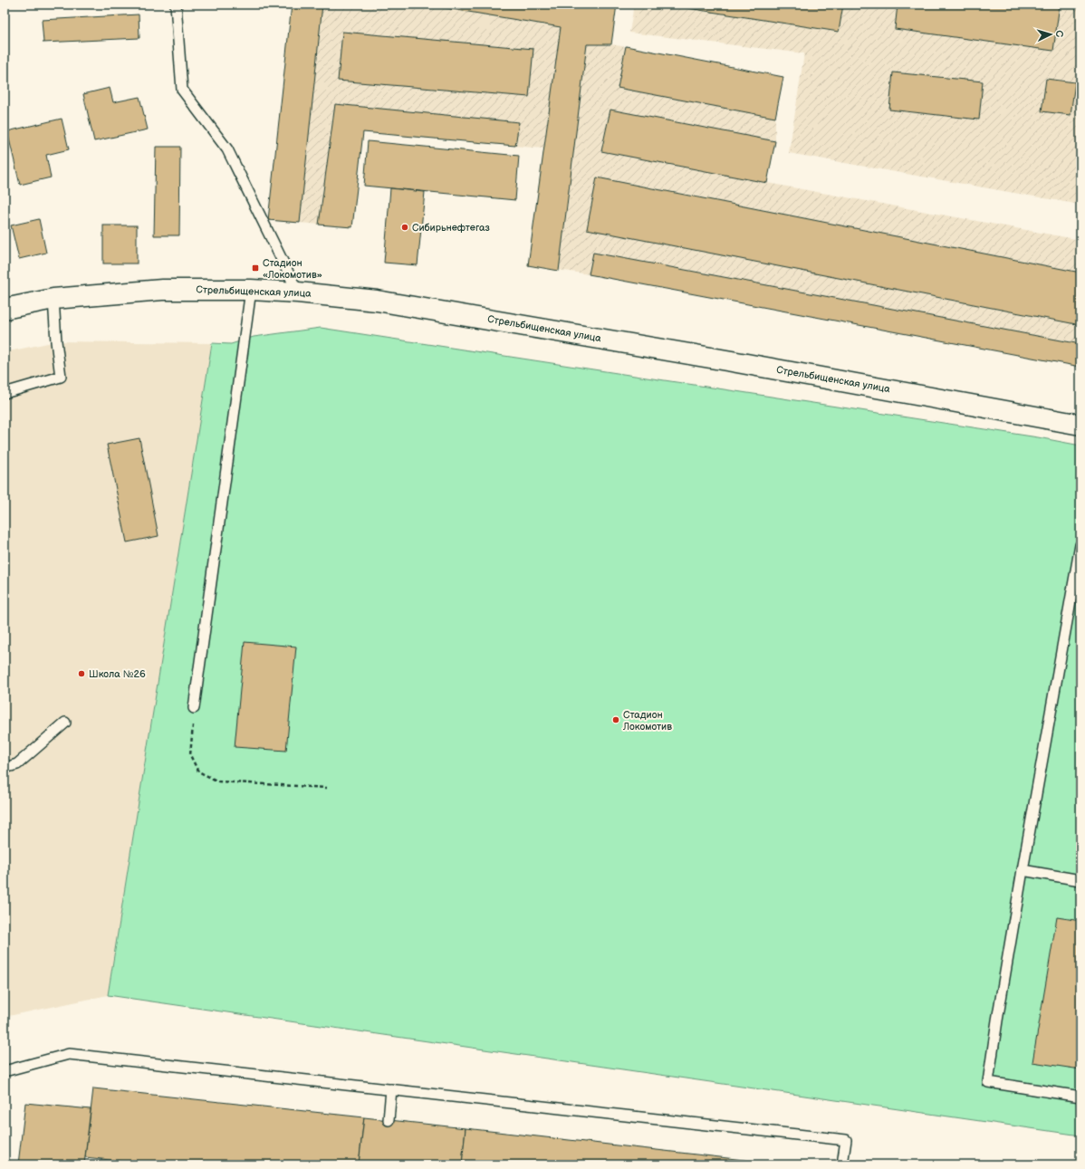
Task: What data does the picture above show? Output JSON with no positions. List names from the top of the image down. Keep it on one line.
{"streets":{"main road":["Стрельбищенская улица"]},"places":{"other":["Сибирьнефтегаз","Школа №26","Стадион Локомотив"],"transit":["Стадион «Локомотив»"]},"north":"right"}
